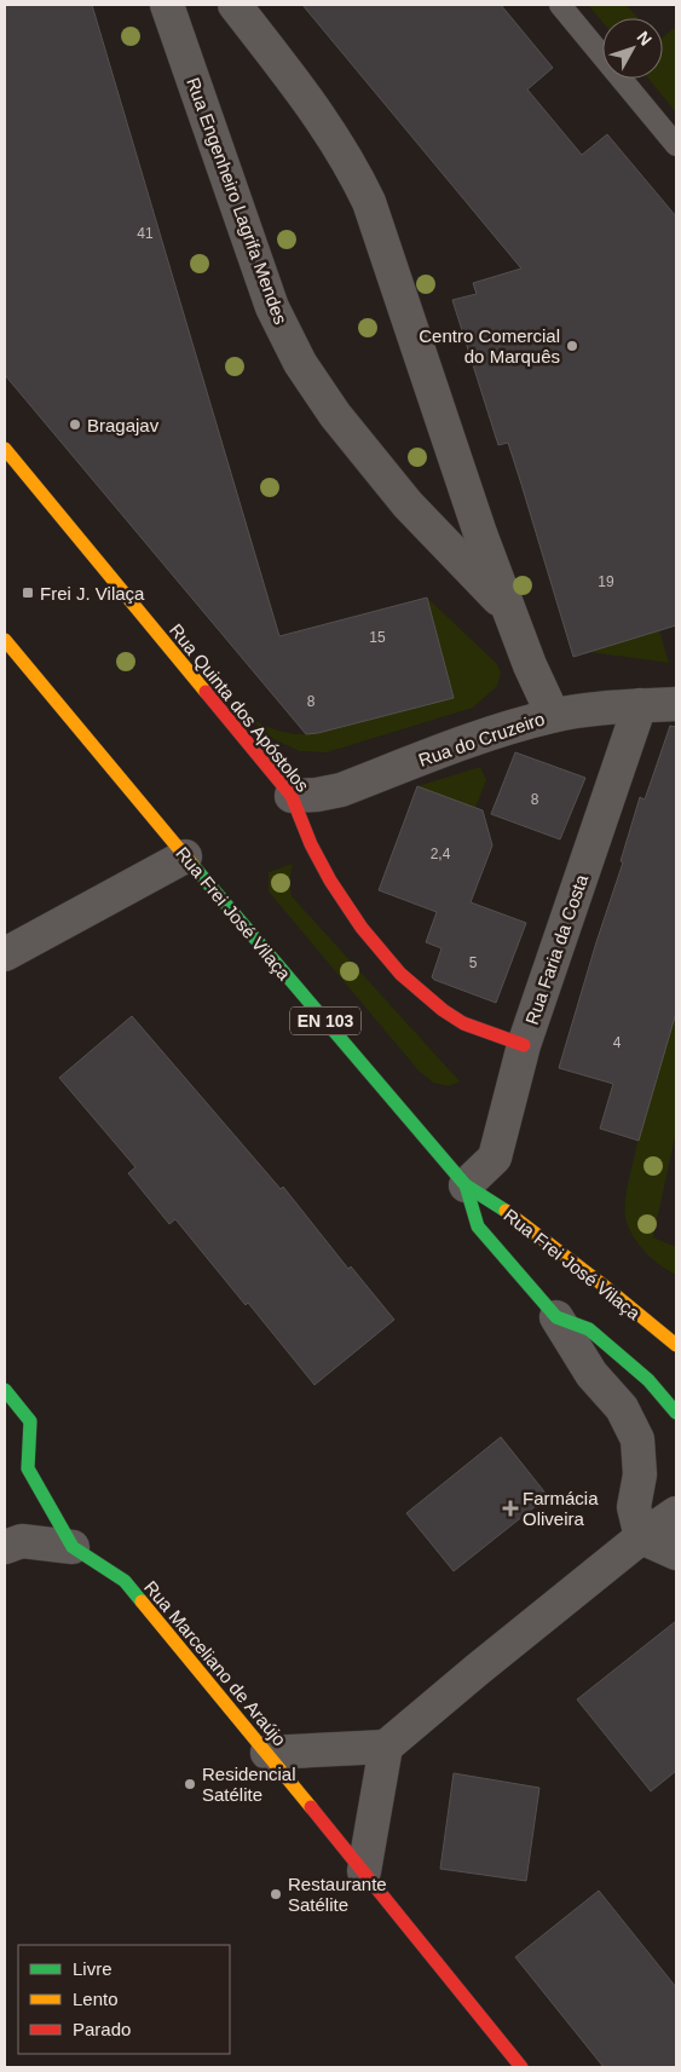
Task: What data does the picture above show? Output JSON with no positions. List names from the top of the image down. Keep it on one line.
{"streets":{"street":["Rua Engenheiro Lagrifa Mendes","Rua Quinta dos Apóstolos","Rua do Cruzeiro","Rua Frei José Vilaça","Rua Faria da Costa","EN 103","Rua Marceliano de Araújo"]},"crossings":[["Rua Engenheiro Lagrifa Mendes","Rua do Cruzeiro"],["Rua Quinta dos Apóstolos","Rua do Cruzeiro"],["Rua Quinta dos Apóstolos","Rua Faria da Costa"],["Rua do Cruzeiro","Rua Faria da Costa"],["Rua Frei José Vilaça","Rua Faria da Costa"]],"places":{"other":["Centro Comercial do Marquês","Bragajav","Residencial Satélite","Restaurante Satélite"],"transit":["Frei J. Vilaça"],"health":["Farmácia Oliveira"]},"house_numbers":["41","19","15","8","8","2,4","5","4"],"legend":["Livre","Lento","Parado"],"north":"top right"}
